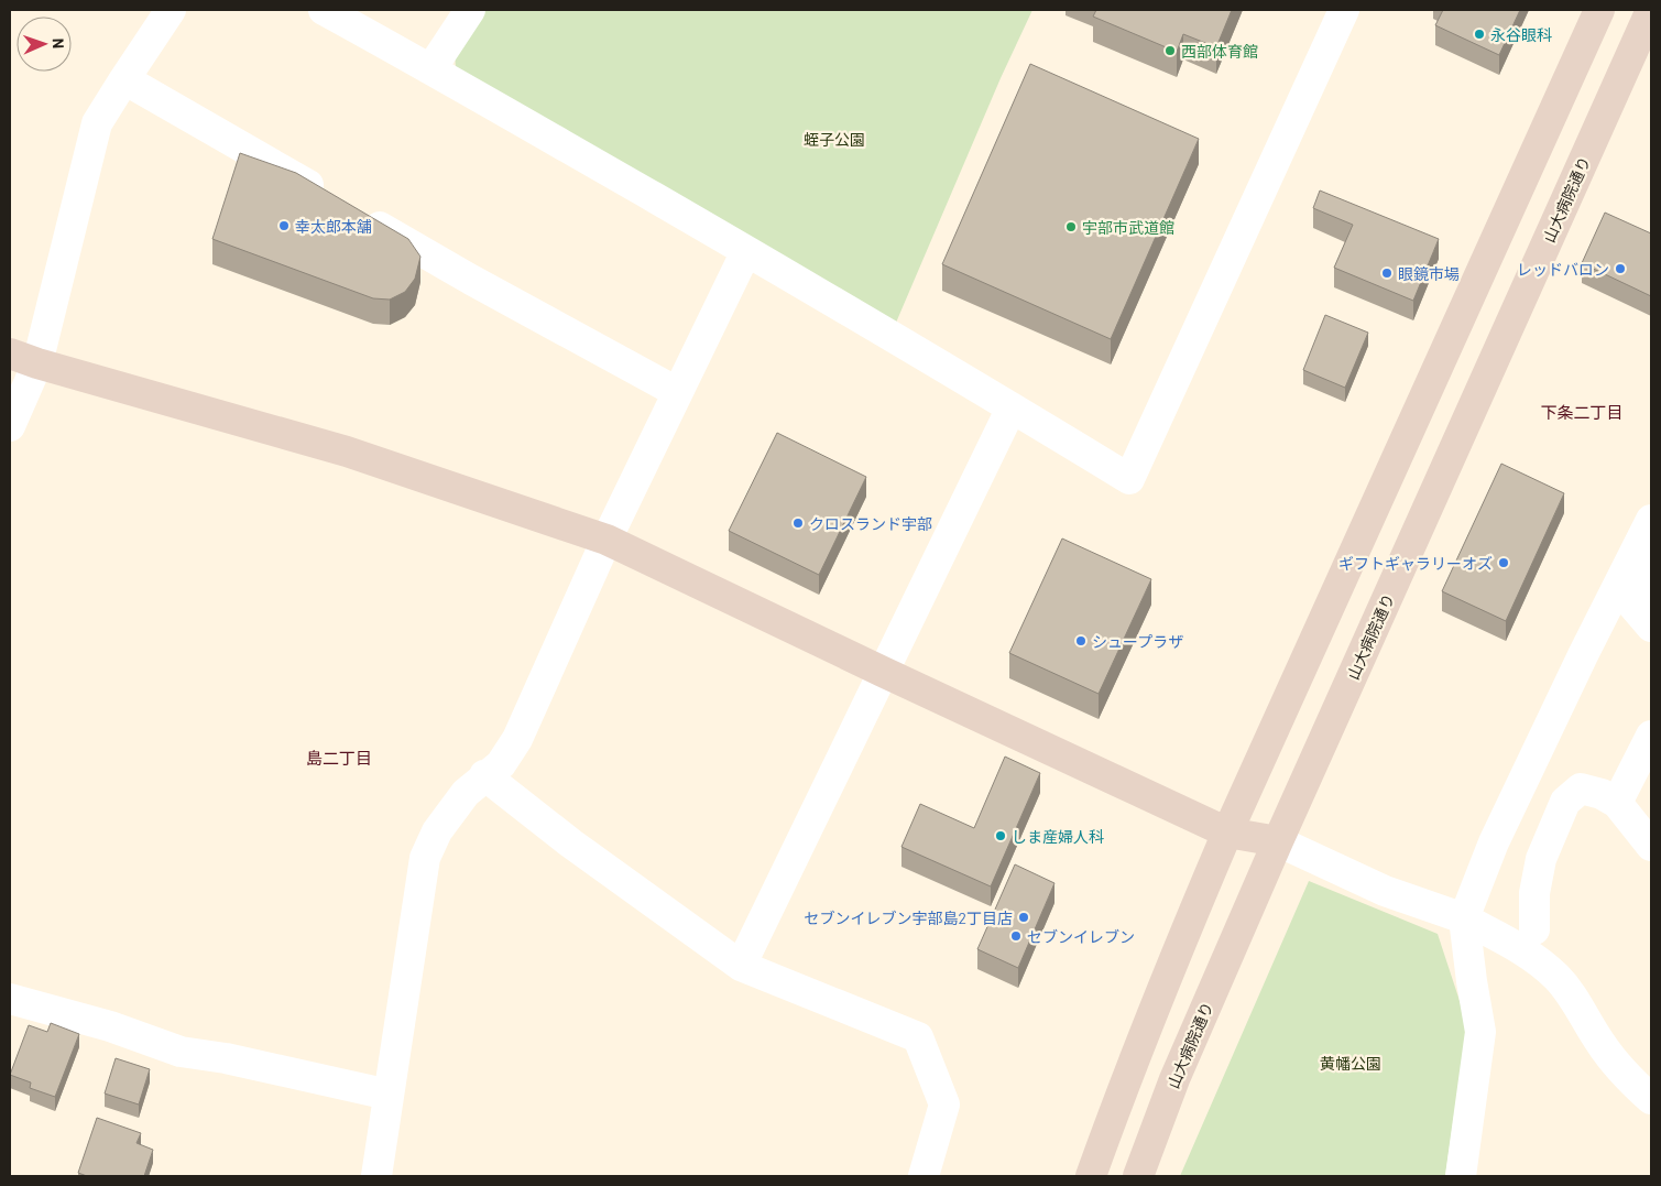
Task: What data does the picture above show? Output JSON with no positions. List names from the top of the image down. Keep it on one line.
{"streets":{"street":["山大病院通り"]},"districts":["下条二丁目","島二丁目"],"parks":["蛭子公園","黄幡公園"],"places":["永谷眼科","西部体育館","幸太郎本舗","宇部市武道館","レッドバロン","眼鏡市場","クロスランド宇部","ギフトギャラリーオズ","シュープラザ","しま産婦人科","セブンイレブン宇部島2丁目店","セブンイレブン"],"north":"right"}
